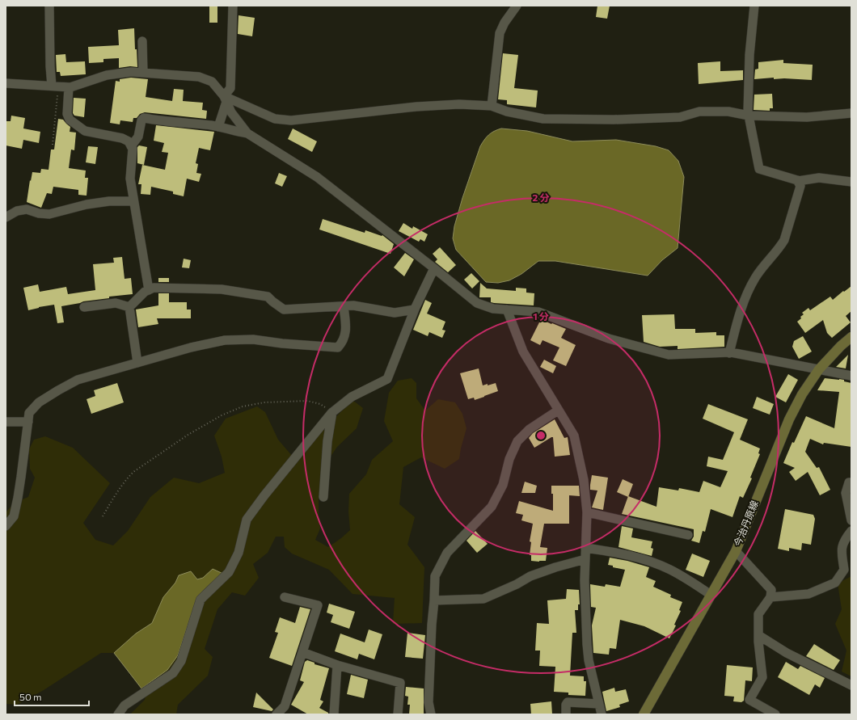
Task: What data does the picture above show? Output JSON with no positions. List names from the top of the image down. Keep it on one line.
{"streets":{"main road":["今治丹原線"]},"scale_bar":"50 m","rings":["2 分","1 分"]}
